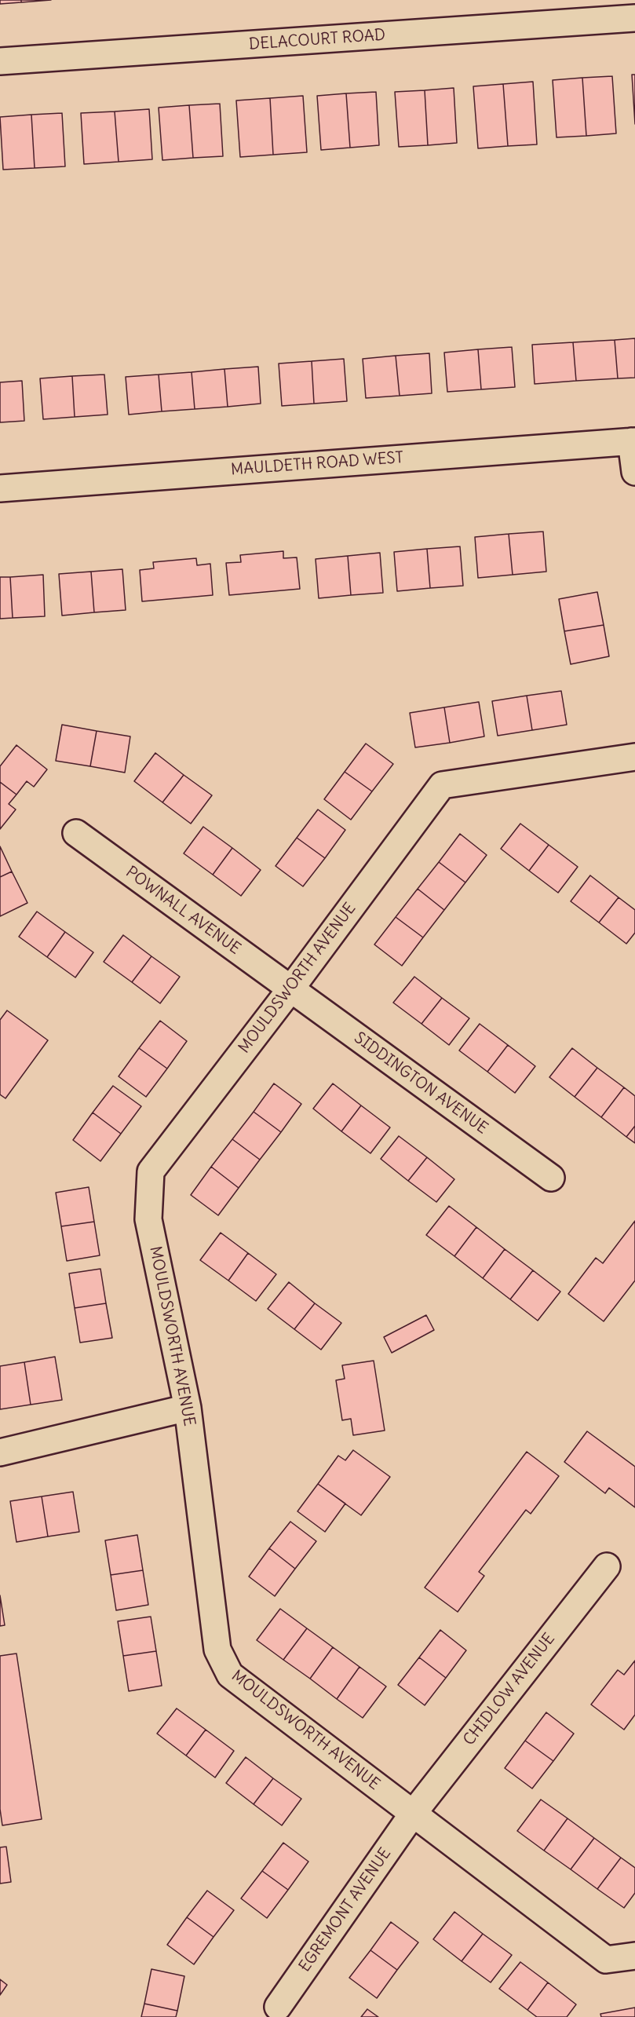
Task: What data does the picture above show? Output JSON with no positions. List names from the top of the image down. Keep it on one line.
{"streets":{"street":["DELACOURT ROAD","MAULDETH ROAD WEST","POWNALL AVENUE","MOULDSWORTH AVENUE","SIDDINGTON AVENUE","CHIDLOW AVENUE","EGREMONT AVENUE"]},"crossings":[["POWNALL AVENUE","MOULDSWORTH AVENUE"],["POWNALL AVENUE","SIDDINGTON AVENUE"],["MOULDSWORTH AVENUE","SIDDINGTON AVENUE"],["MOULDSWORTH AVENUE","CHIDLOW AVENUE"],["MOULDSWORTH AVENUE","EGREMONT AVENUE"],["CHIDLOW AVENUE","EGREMONT AVENUE"]]}
